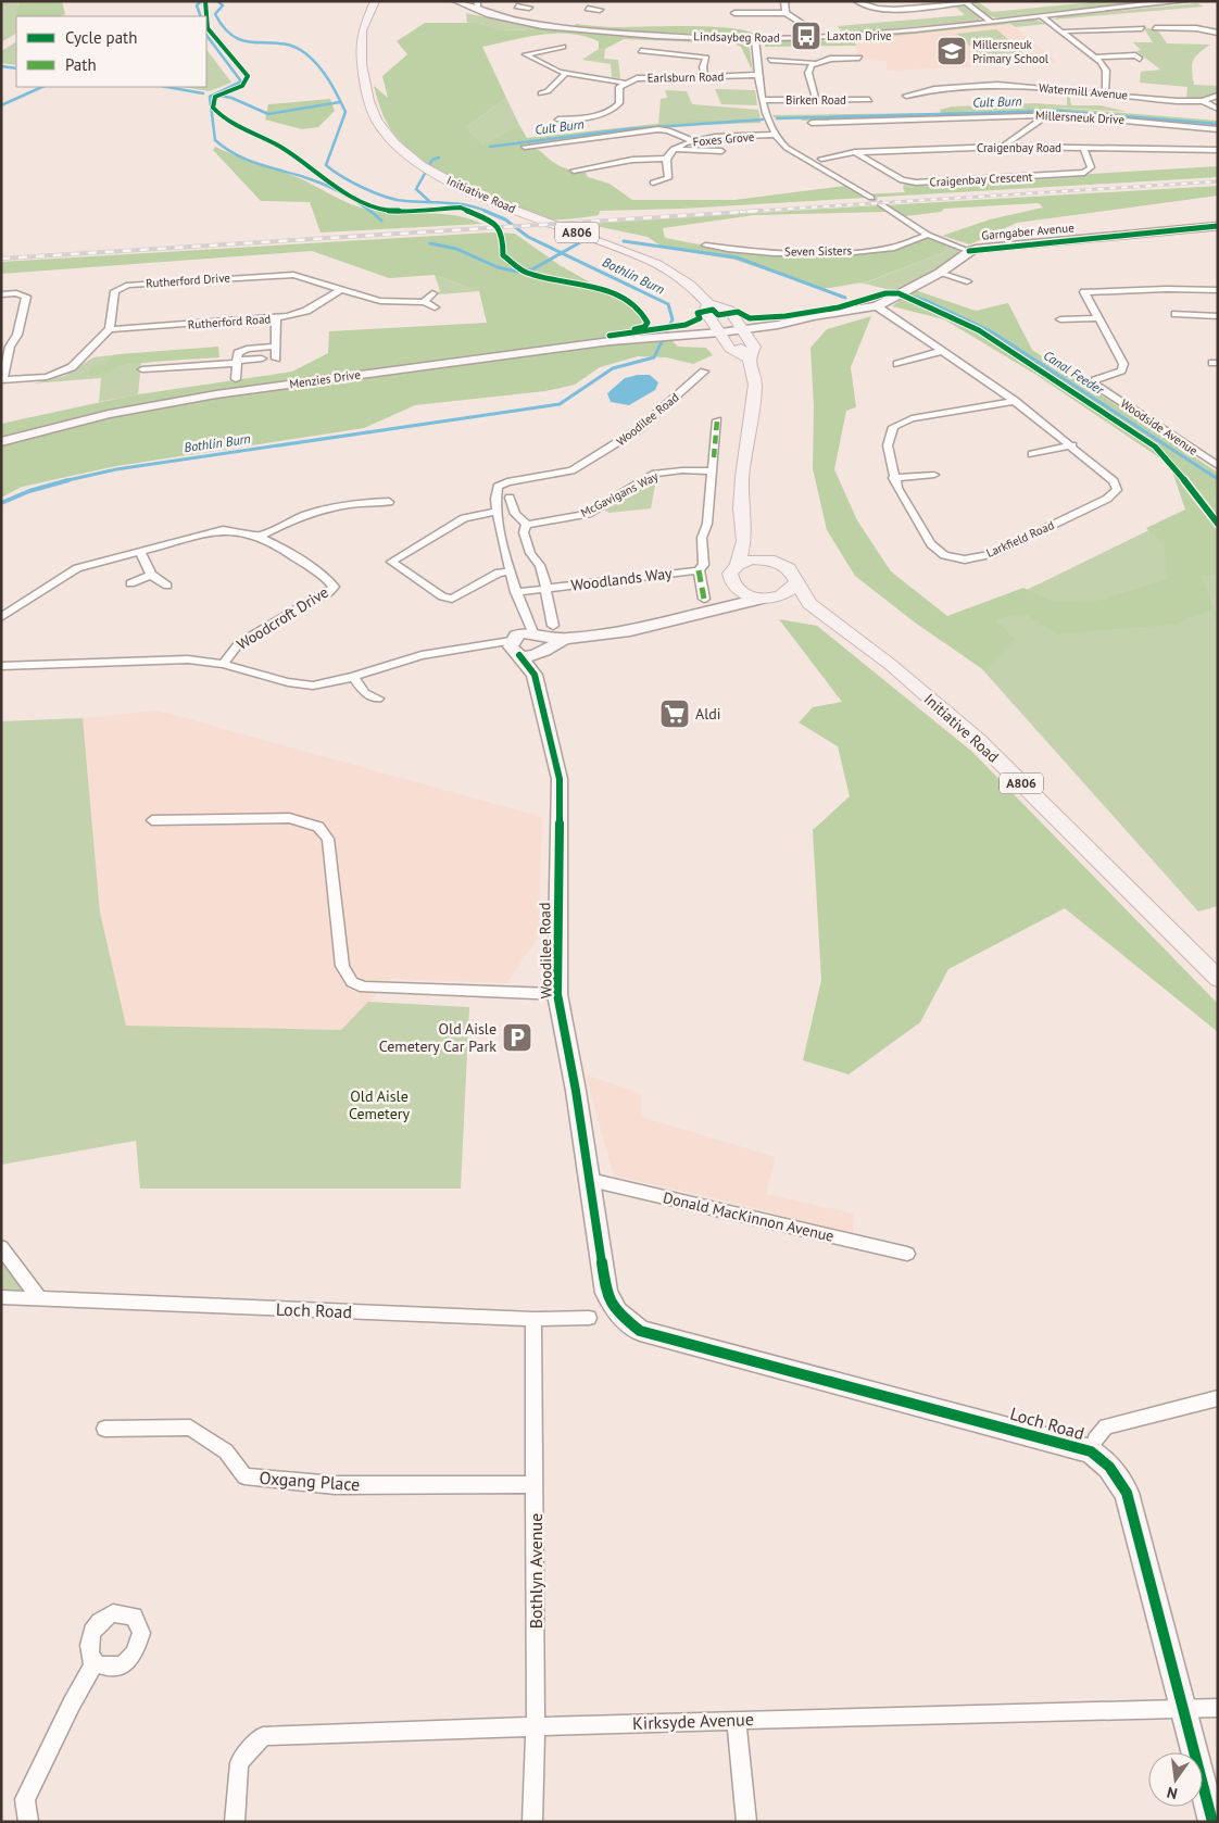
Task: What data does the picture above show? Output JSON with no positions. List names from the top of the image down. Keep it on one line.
{"streets":{"main road":["Initiative Road","A806"],"street":["Lindsaybeg Road","Earlsburn Road","Watermill Avenue","Birken Road","Millersneuk Drive","Foxes Grove","Craigenbay Road","Craigenbay Crescent","Garngaber Avenue","Seven Sisters","Rutherford Drive","Rutherford Road","Menzies Drive","Woodilee Road","Woodside Avenue","McGavigans Way","Larkfield Road","Woodlands Way","Woodcroft Drive","Donald MacKinnon Avenue","Loch Road","Oxgang Place","Bothlyn Avenue","Kirksyde Avenue"]},"crossings":[["Craigenbay Road","Craigenbay Crescent"],["Initiative Road","Garngaber Avenue"],["Initiative Road","A806"],["Initiative Road","Menzies Drive"],["Garngaber Avenue","Menzies Drive"],["Garngaber Avenue","Larkfield Road"],["Rutherford Drive","Rutherford Road"],["Woodilee Road","Woodlands Way"],["Woodilee Road","Donald MacKinnon Avenue"],["Woodilee Road","Loch Road"],["Loch Road","Bothlyn Avenue"],["Loch Road","Kirksyde Avenue"],["Oxgang Place","Bothlyn Avenue"],["Bothlyn Avenue","Kirksyde Avenue"]],"water":["Cult Burn","Bothlin Burn","Canal Feeder"],"parks":["Old Aisle Cemetery"],"places":{"bus stop":["Laxton Drive"],"school or university":["Millersneuk Primary School"],"supermarket":["Aldi"],"parking":["Old Aisle Cemetery Car Park"]},"legend":["Cycle path","Path"],"north":"bottom"}
